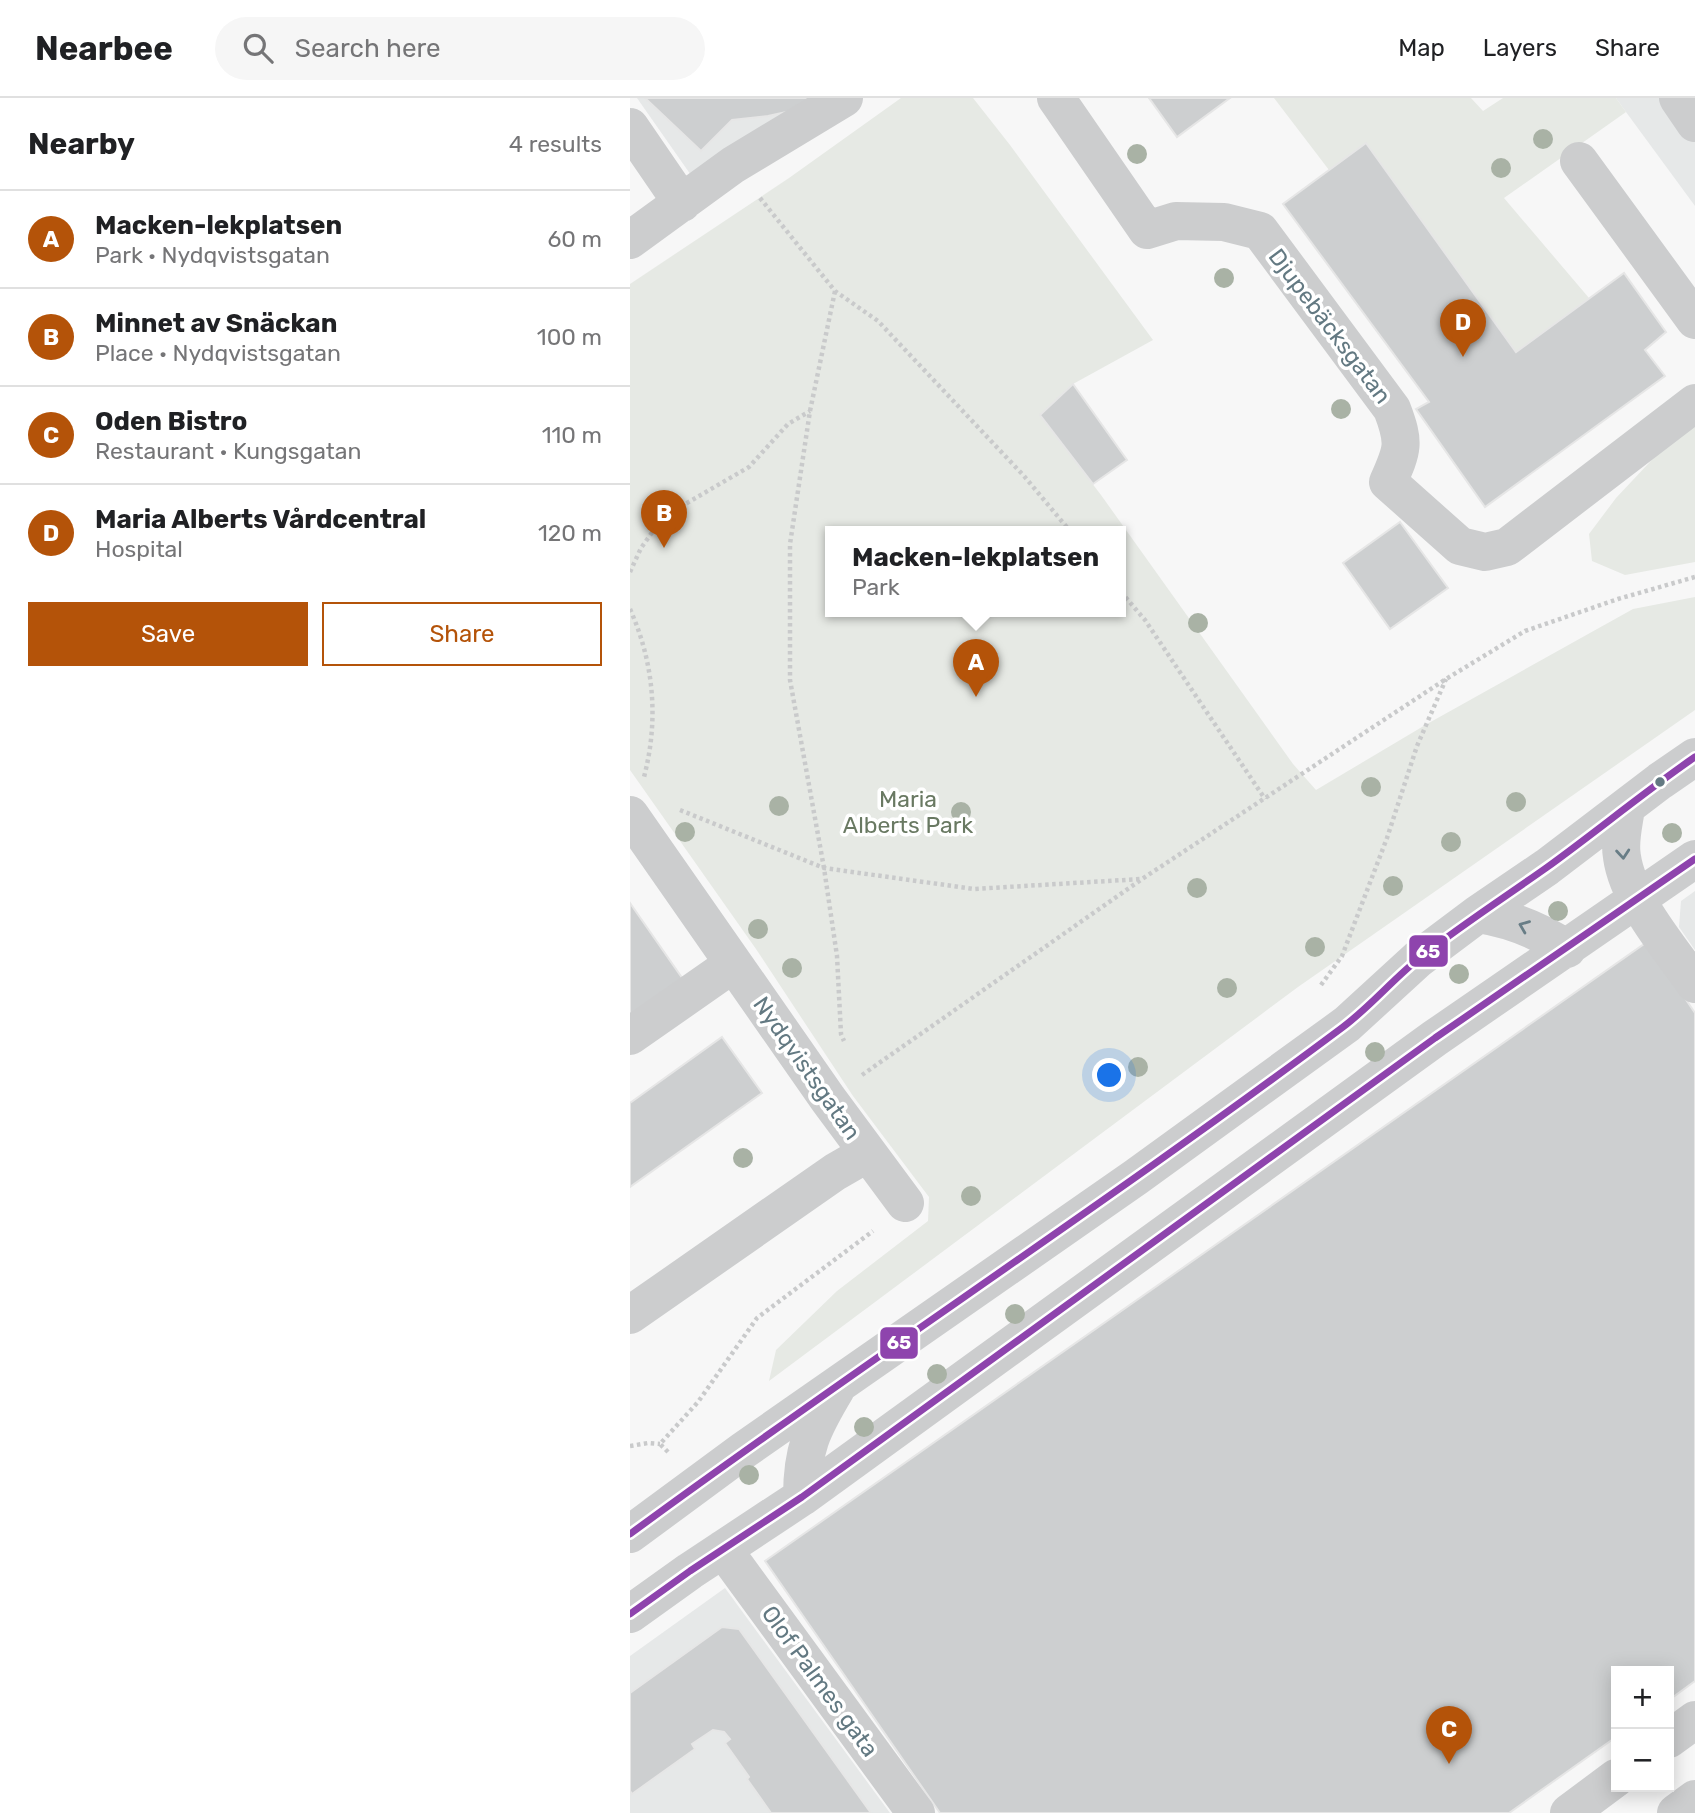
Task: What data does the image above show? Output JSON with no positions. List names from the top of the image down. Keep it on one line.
{"streets":{"street":["Djupebäcksgatan","Nydqvistsgatan","Olof Palmes gata"]},"parks":["Maria Alberts Park"],"lines":["transit line 65"],"page":{"header":"Nearbee","search":"Search here","nav":["Map","Layers","Share"],"heading":["Nearby","4 results"],"list":[{"mark":"A","name":"Macken-lekplatsen","note":"Park · Nydqvistsgatan","value":"60 m"},{"mark":"B","name":"Minnet av Snäckan","note":"Place · Nydqvistsgatan","value":"100 m"},{"mark":"C","name":"Oden Bistro","note":"Restaurant · Kungsgatan","value":"110 m"},{"mark":"D","name":"Maria Alberts Vårdcentral","note":"Hospital","value":"120 m"}],"pins":["D","B","A","C"],"popup":["Macken-lekplatsen","Park"],"buttons":["Save","Share"],"map_buttons":["+","−"]}}
